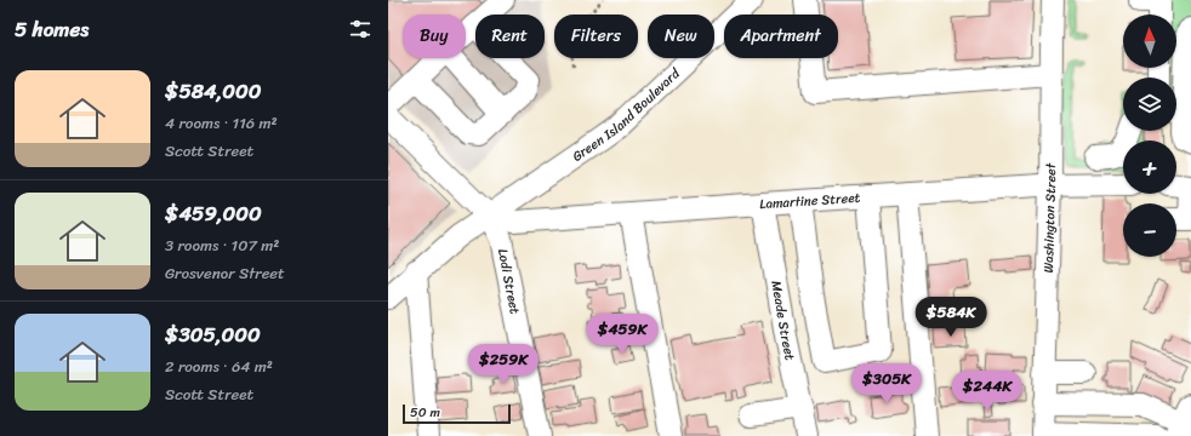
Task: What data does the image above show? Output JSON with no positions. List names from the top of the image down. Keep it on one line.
{"streets":{"street":["Green Island Boulevard","Lamartine Street","Washington Street","Lodi Street","Meade Street"]},"crossings":[["Green Island Boulevard","Lamartine Street"],["Green Island Boulevard","Lodi Street"],["Lamartine Street","Washington Street"],["Lamartine Street","Lodi Street"],["Lamartine Street","Meade Street"]],"scale_bar":"50 m","north":"top","page":{"heading":"5 homes","map_buttons":["+","−"],"chip":["Buy","Rent","Filters","New","Apartment"],"list":[{"name":"$584,000","note":"4 rooms · 116 m² · Scott Street"},{"name":"$459,000","note":"3 rooms · 107 m² · Grosvenor Street"},{"name":"$305,000","note":"2 rooms · 64 m² · Scott Street"}],"price":["$584K","$459K","$259K","$305K","$244K"],"scale":"50 m"}}
